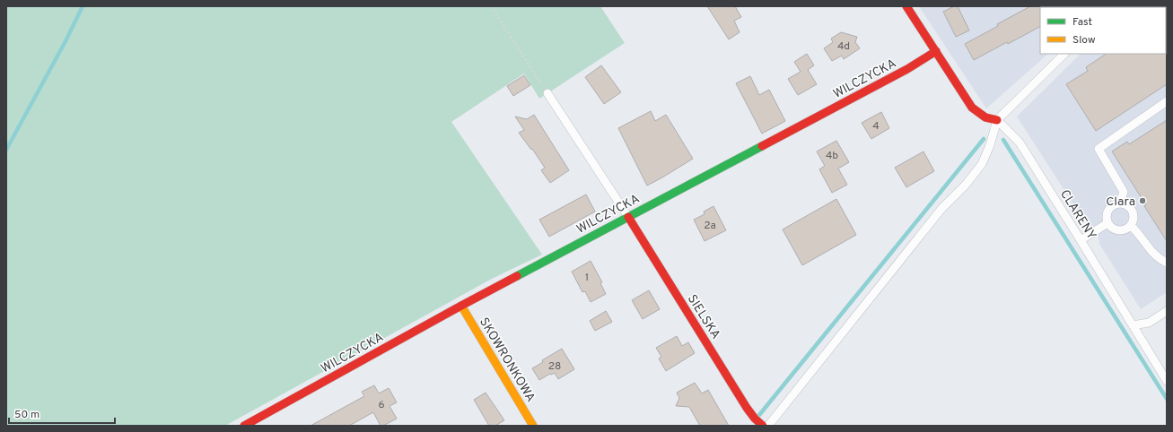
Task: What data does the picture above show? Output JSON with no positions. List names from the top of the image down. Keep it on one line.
{"streets":{"street":["WILCZYCKA","CLARENY","SIELSKA","SKOWRONKOWA"]},"crossings":[["WILCZYCKA","CLARENY"],["WILCZYCKA","SIELSKA"],["WILCZYCKA","SKOWRONKOWA"]],"places":["Clara"],"house_numbers":["4d","4","4b","2a","1","28","6"],"legend":["Fast","Slow"],"scale_bar":"50 m"}
